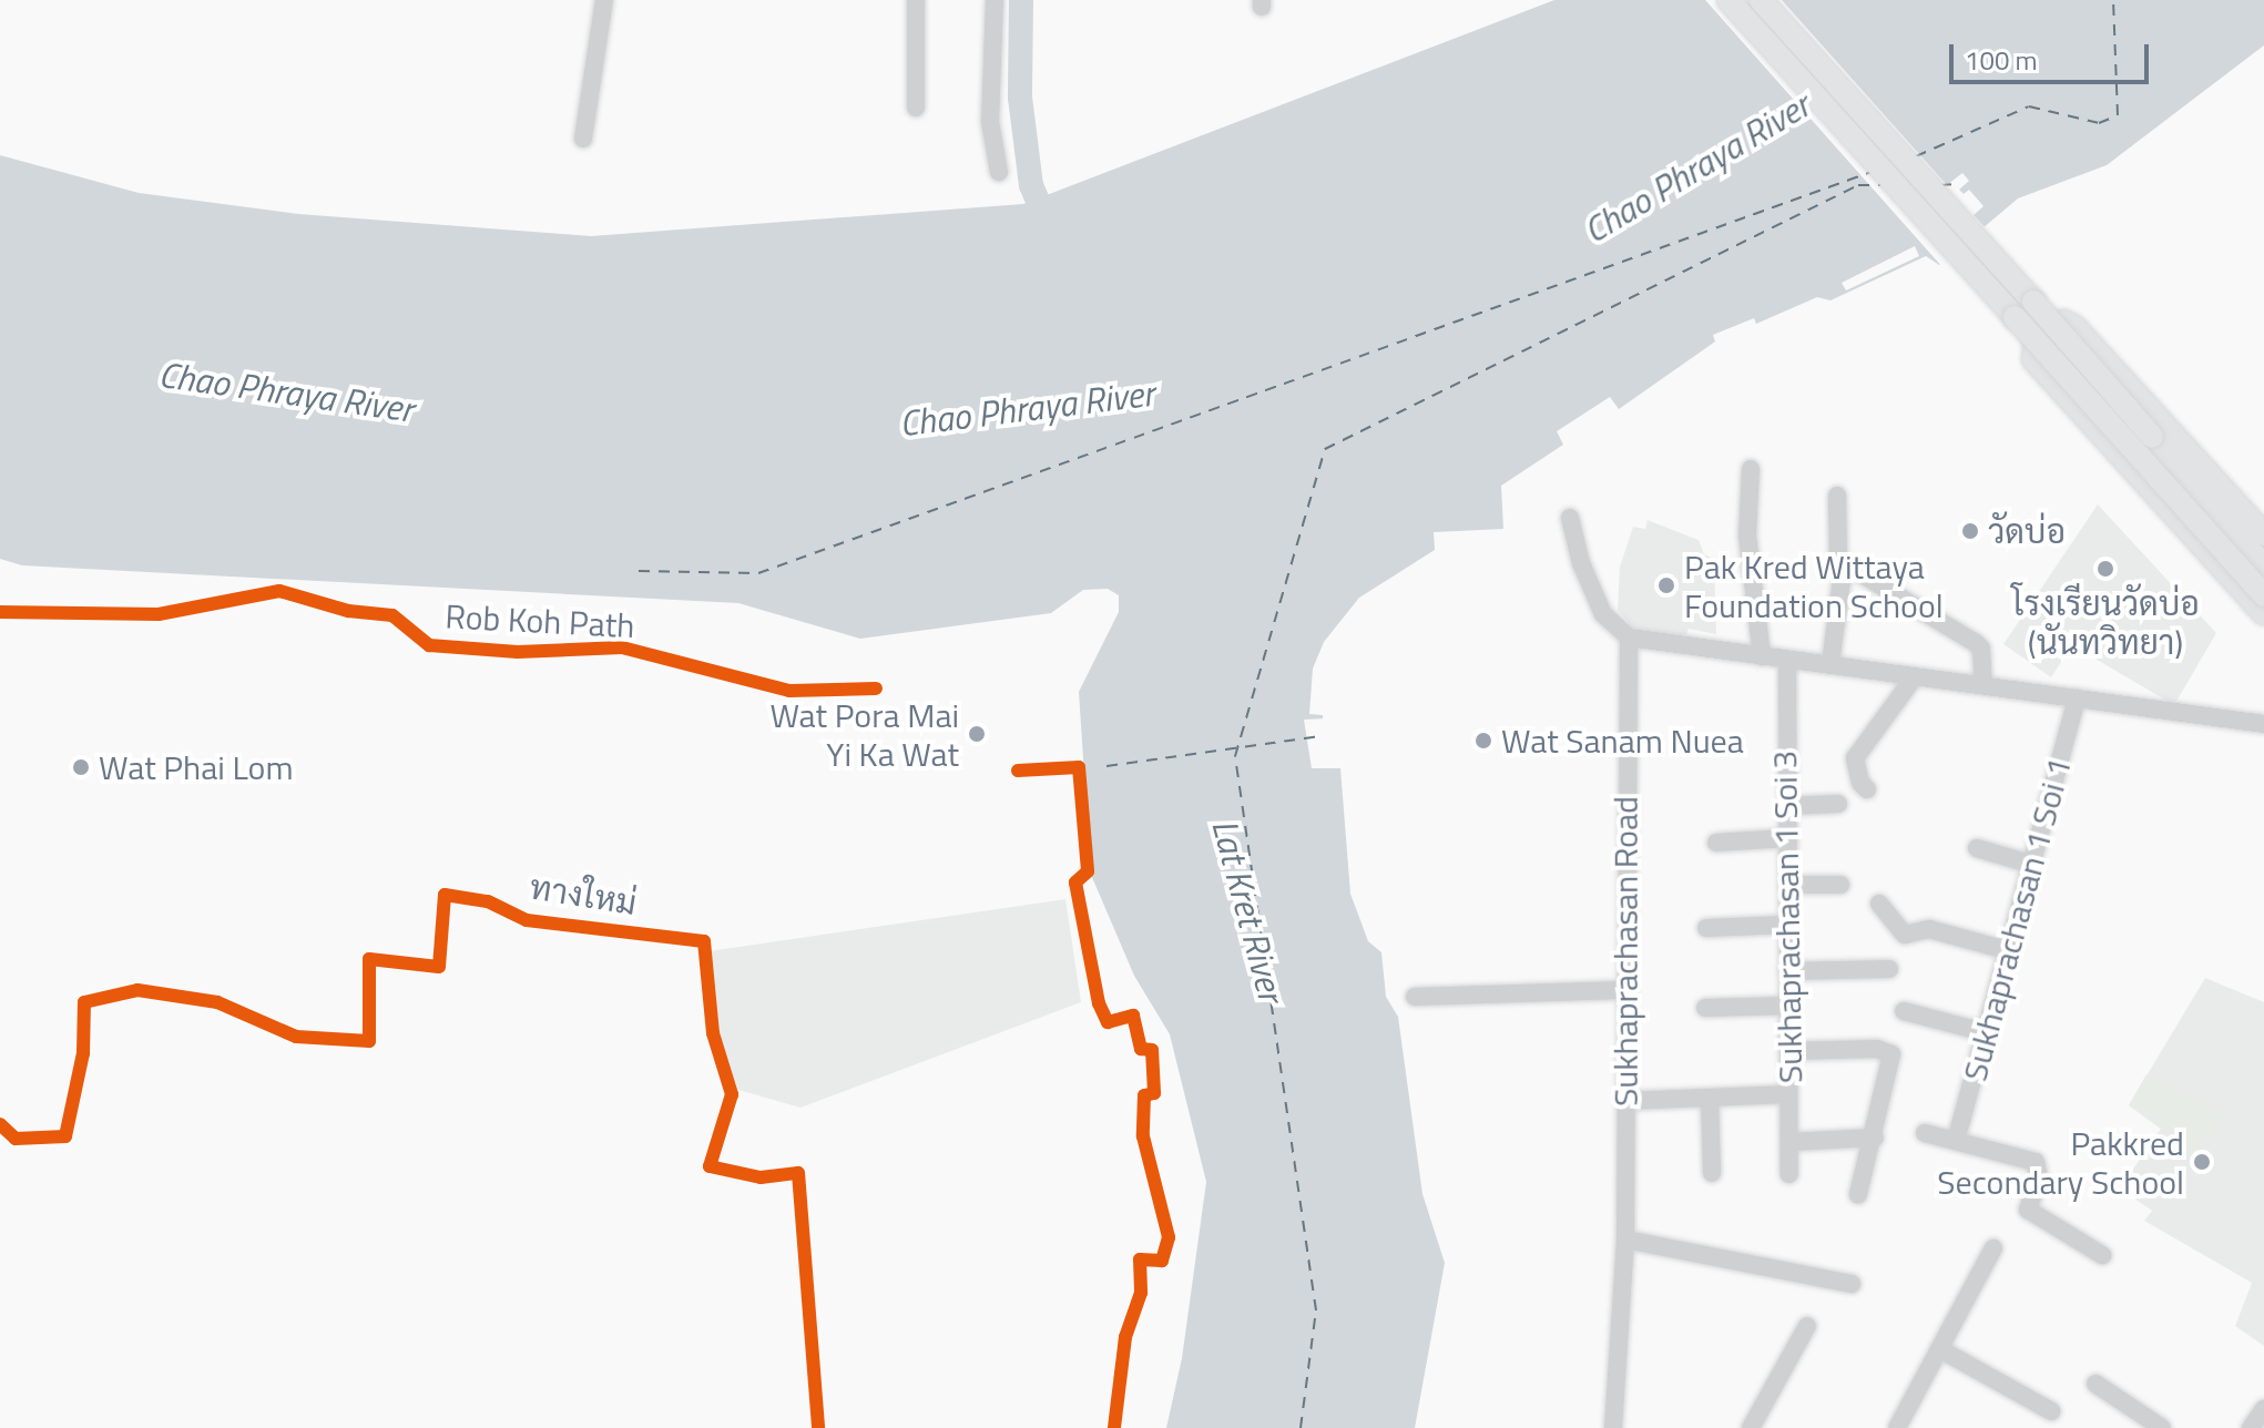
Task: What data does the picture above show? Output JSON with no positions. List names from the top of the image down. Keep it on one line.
{"streets":{"street":["Sukhaprachasan 1 Soi 3","Sukhaprachasan 1 Soi 1","Sukhaprachasan Road"],"cycle path":["Rob Koh Path","ทางใหม่"]},"water":["Chao Phraya River","Lat Kret River"],"places":["วัดบ่อ","โรงเรียนวัดบ่อ (นันทวิทยา)","Pak Kred Wittaya Foundation School","Wat Pora Mai Yi Ka Wat","Wat Sanam Nuea","Wat Phai Lom","Pakkred Secondary School"],"scale_bar":"100 m"}
